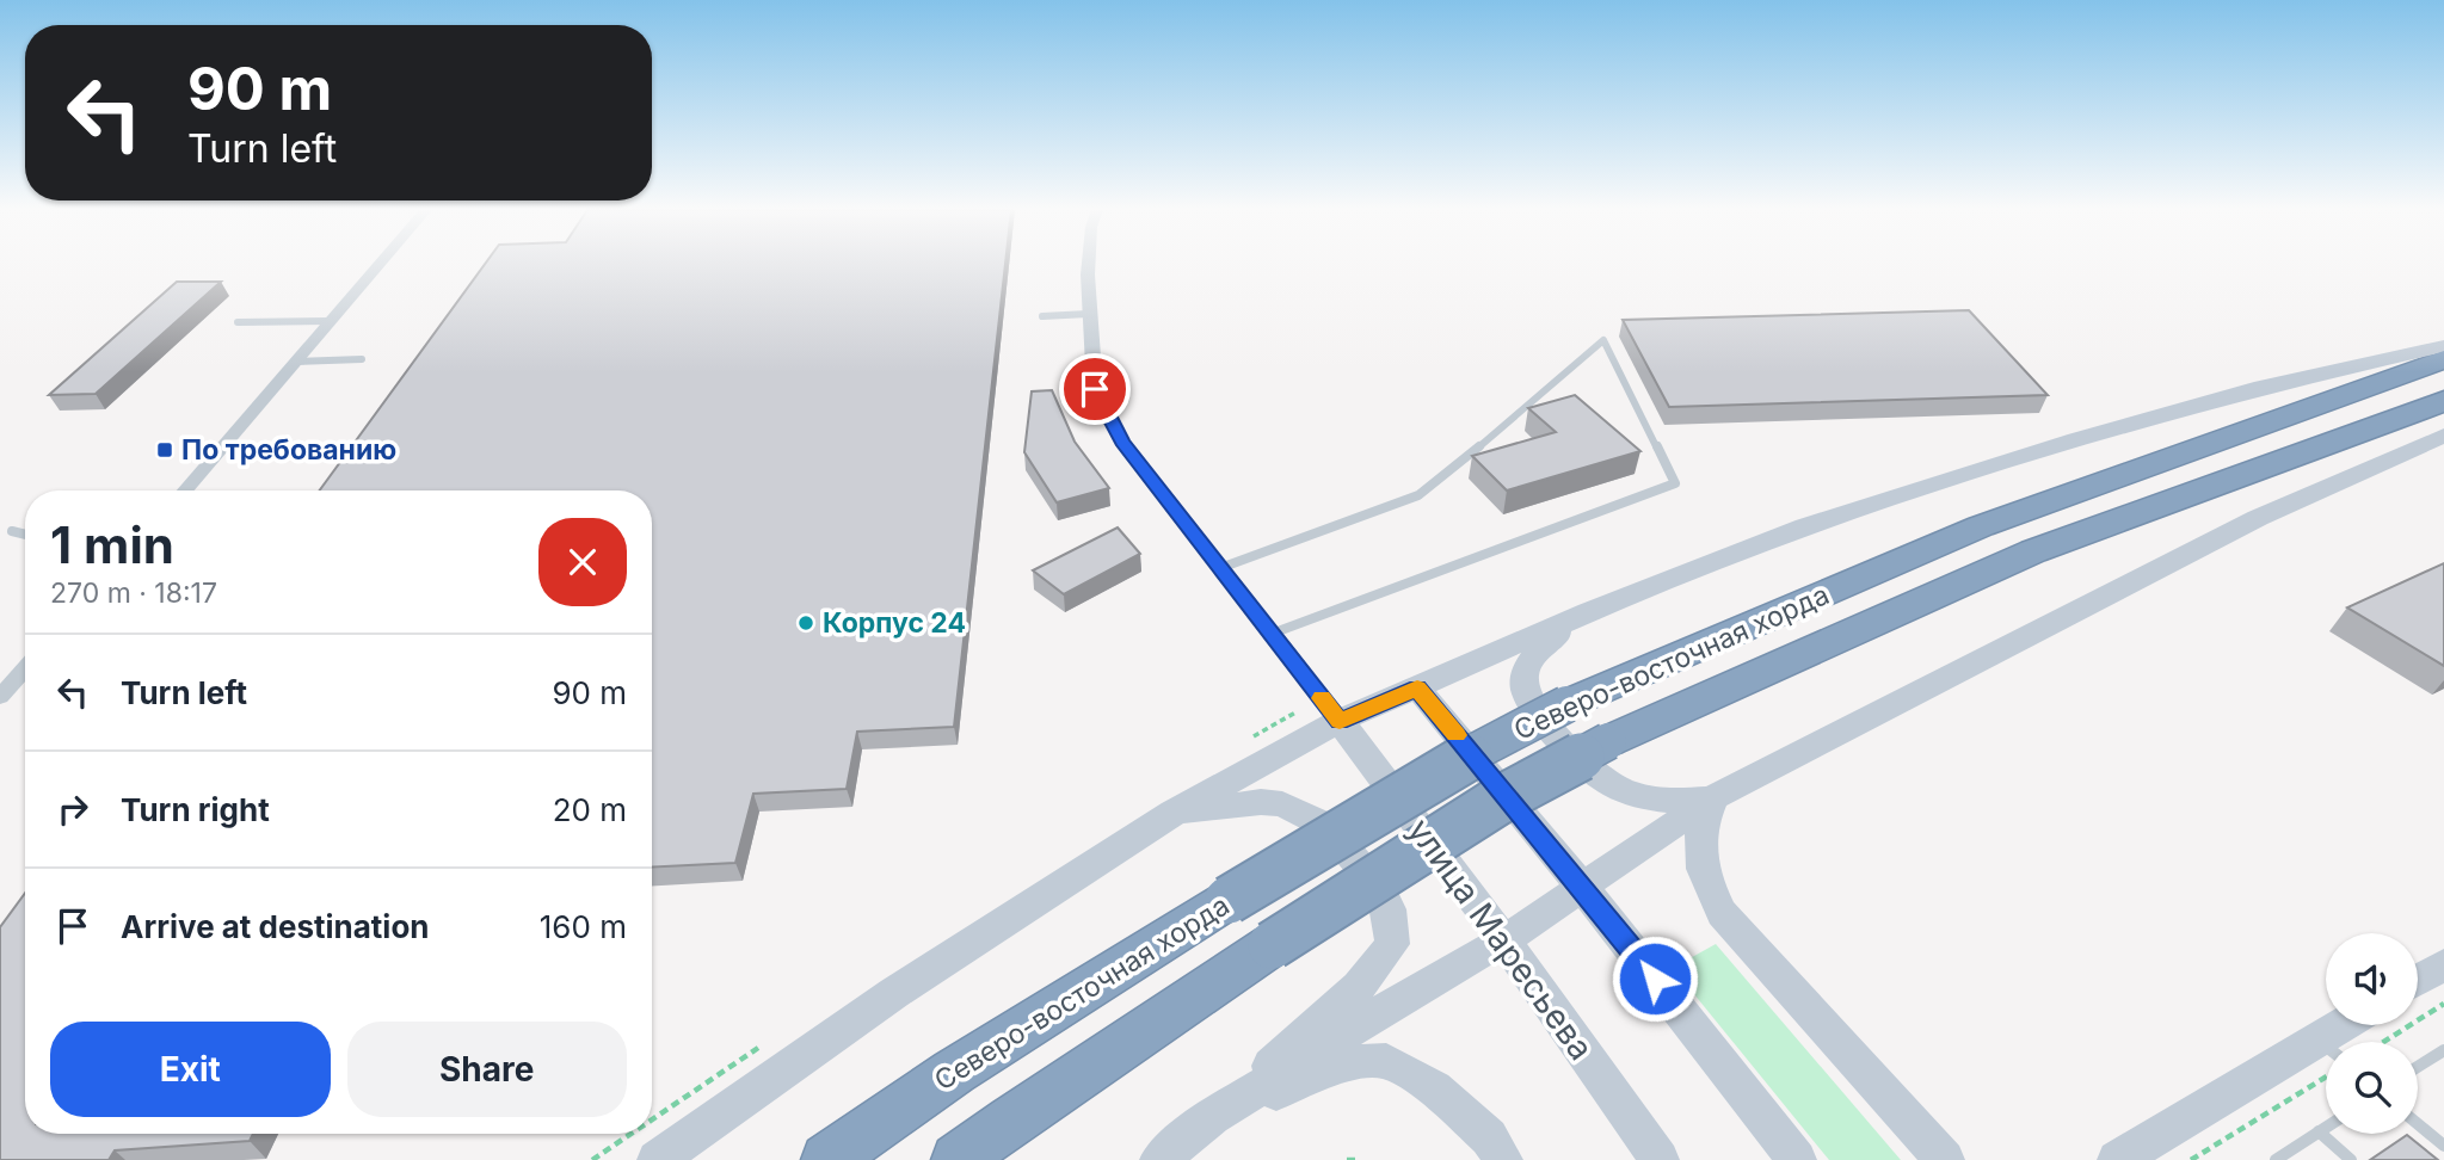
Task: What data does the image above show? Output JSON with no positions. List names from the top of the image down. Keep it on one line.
{"streets":{"highway":["Северо-восточная хорда"],"street":["улица Маресьева"]},"places":{"transit":["По требованию"],"other":["Корпус 24"]},"page":{"turn":["90 m","Turn left"],"heading":["1 min","270 m · 18:17"],"list":[{"name":"Turn left","value":"90 m"},{"name":"Turn right","value":"20 m"},{"name":"Arrive at destination","value":"160 m"}],"buttons":["Exit","Share"]}}
